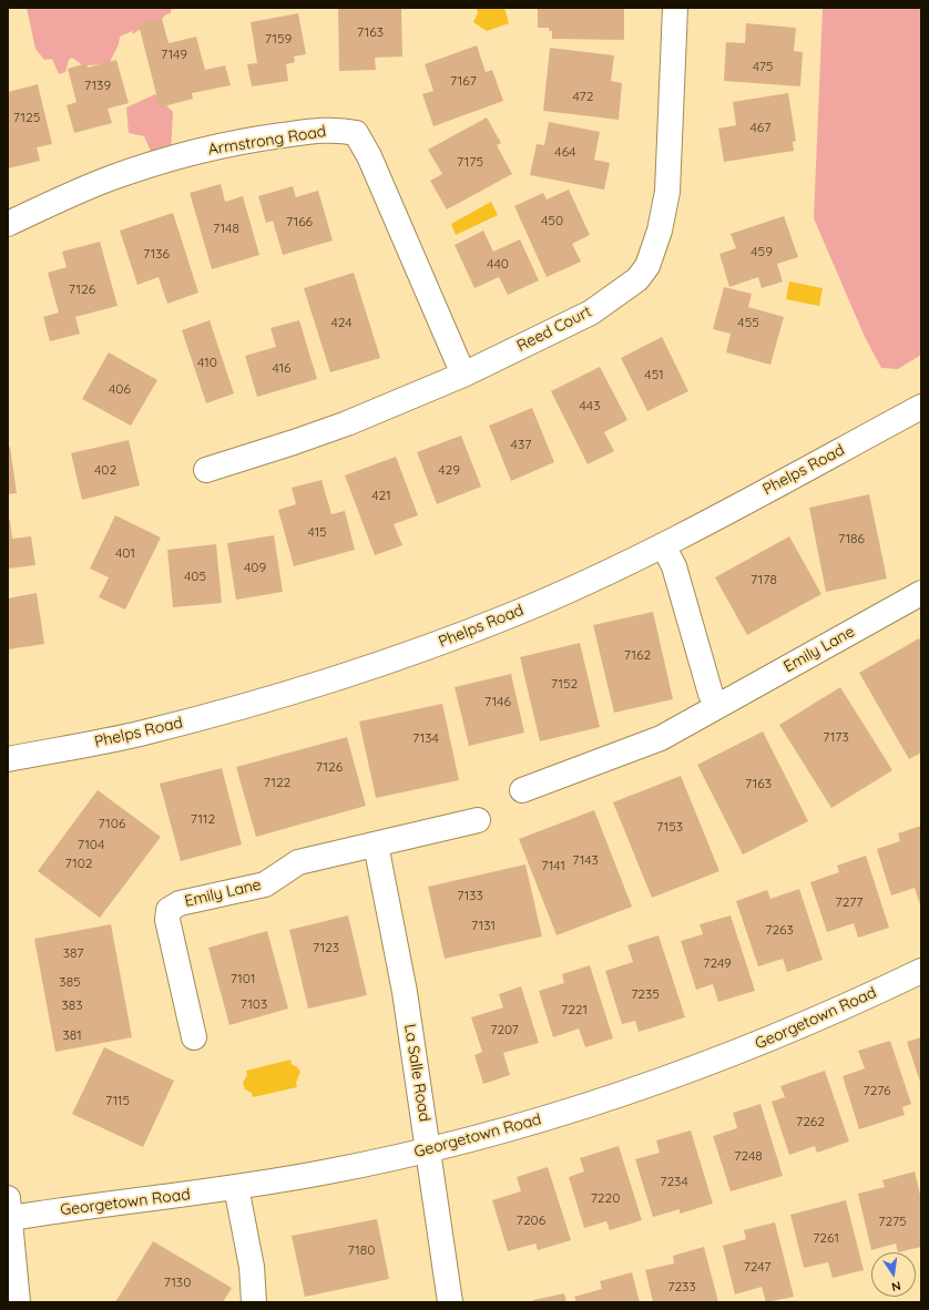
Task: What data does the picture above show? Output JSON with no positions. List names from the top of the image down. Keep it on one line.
{"streets":{"street":["Armstrong Road","Reed Court","Phelps Road","Emily Lane","Georgetown Road","La Salle Road"]},"crossings":[["Armstrong Road","Reed Court"],["Emily Lane","La Salle Road"],["Georgetown Road","La Salle Road"]],"house_numbers":["7163","7159","7149","475","7167","7139","472","7125","467","464","7175","450","7166","7148","459","7136","440","7126","424","455","410","416","451","406","443","437","402","429","421","415","7186","401","409","405","7178","7162","7152","7146","7173","7134","7126","7122","7163","7112","7106","7153","7104","7143","7102","7141","7133","7277","7131","7263","7123","387","7249","7101","385","7235","7103","383","7221","7207","381","7276","7115","7262","7248","7234","7220","7206","7275","7261","7180","7247","7130","7233"],"north":"bottom"}
